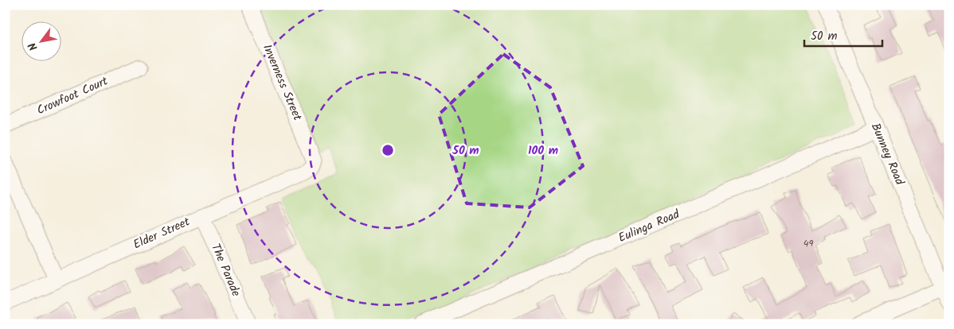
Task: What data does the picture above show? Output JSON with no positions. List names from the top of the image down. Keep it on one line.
{"streets":{"street":["Inverness Street","Crowfoot Court","Bunney Road","Eulinga Road","Elder Street","The Parade"]},"crossings":[["Inverness Street","Elder Street"],["Bunney Road","Eulinga Road"],["Elder Street","The Parade"]],"house_numbers":["49"],"scale_bar":"50 m","north":"bottom left","rings":["50 m","100 m"]}
